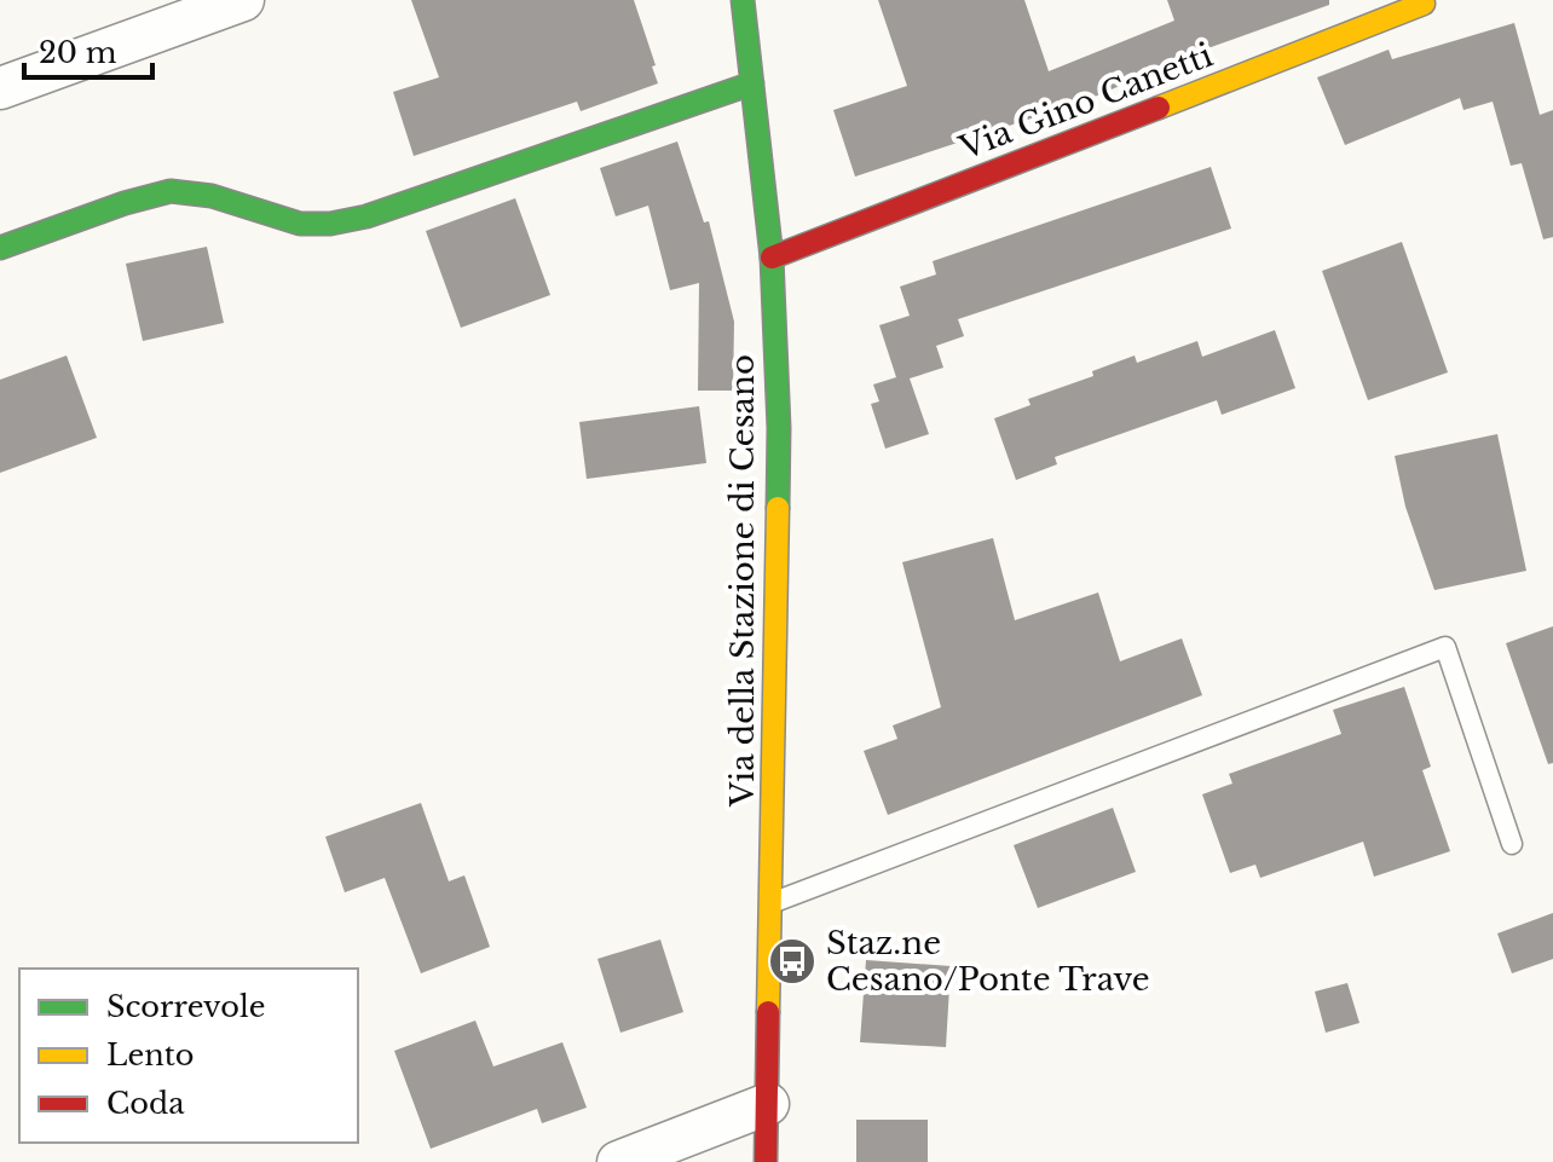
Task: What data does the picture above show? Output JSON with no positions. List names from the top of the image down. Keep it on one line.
{"streets":{"street":["Via Gino Canetti","Via della Stazione di Cesano"]},"crossings":[["Via Gino Canetti","Via della Stazione di Cesano"]],"places":{"bus stop":["Staz.ne Cesano/Ponte Trave"]},"legend":["Scorrevole","Lento","Coda"],"scale_bar":"20 m"}
